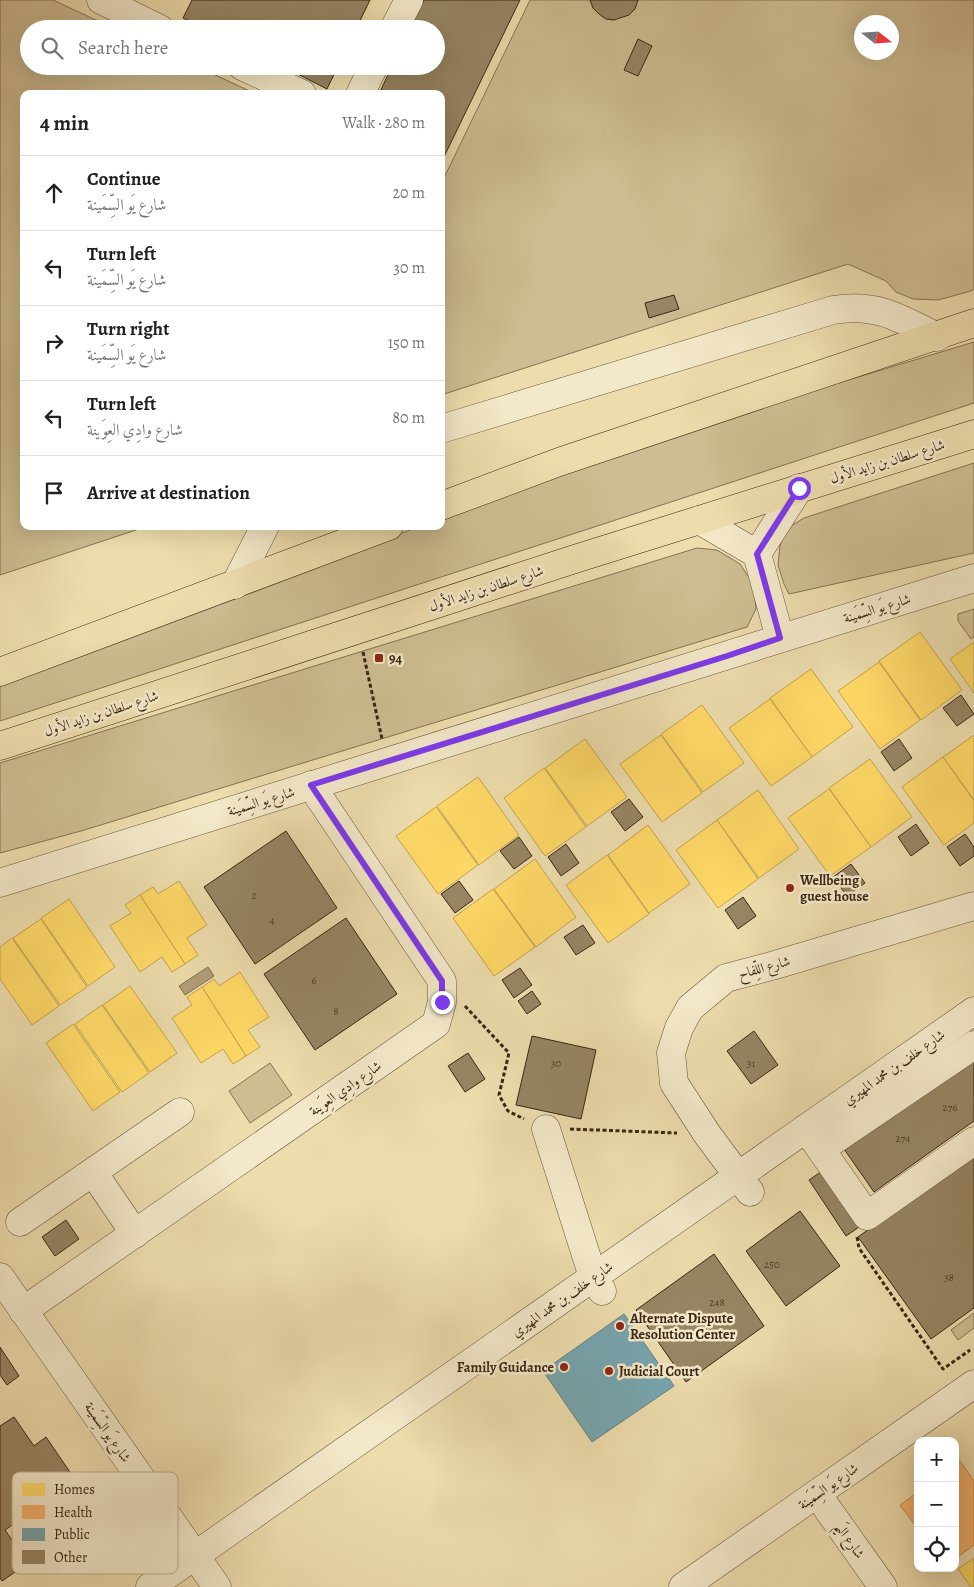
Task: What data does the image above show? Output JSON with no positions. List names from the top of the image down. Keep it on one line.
{"streets":{"main road":["شارع سلطان بن زايد الأول"],"street":["شارع يَو السِّمَينة","شارع اللِّفاح","شارع خلف بن محمد المهيري","شارع وادِي العِوَينة","شارع اليَم"]},"crossings":[["شارع يَو السِّمَينة","شارع خلف بن محمد المهيري"],["شارع يَو السِّمَينة","شارع وادِي العِوَينة"],["شارع يَو السِّمَينة","شارع اليَم"],["شارع اللِّفاح","شارع خلف بن محمد المهيري"]],"places":{"transit":["94"],"other":["Wellbeing guest house","Alternate Dispute Resolution Center","Family Guidance","Judicial Court"]},"house_numbers":["2","4","6","8","30","31","276","274","250","38","248"],"legend":["Homes","Health","Public","Other"],"north":"right","page":{"search":"Search here","heading":["4 min","Walk · 280 m"],"list":[["Continue","شارع يَو السِّمَينة","20 m"],["Turn left","شارع يَو السِّمَينة","30 m"],["Turn right","شارع يَو السِّمَينة","150 m"],["Turn left","شارع وادِي العِوَينة","80 m"],"Arrive at destination"],"map_buttons":["+","−"]}}
